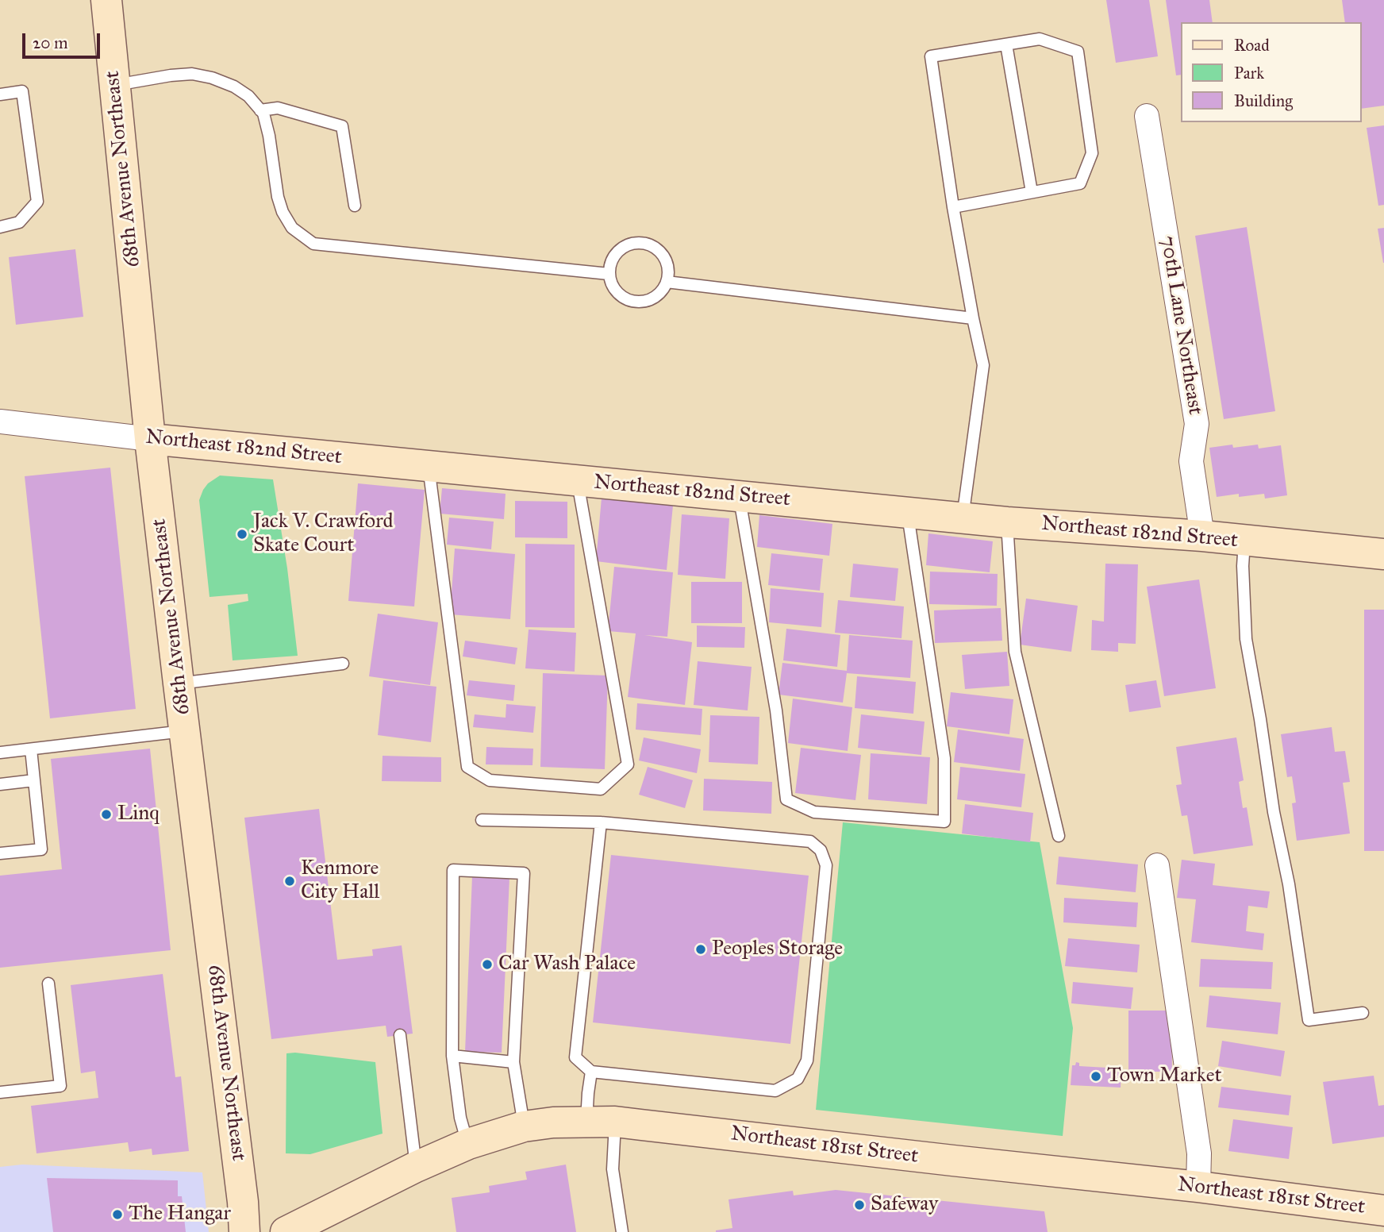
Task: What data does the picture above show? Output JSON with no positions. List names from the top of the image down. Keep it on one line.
{"streets":{"street":["68th Avenue Northeast","70th Lane Northeast","Northeast 182nd Street","Northeast 181st Street"]},"crossings":[["68th Avenue Northeast","Northeast 182nd Street"],["70th Lane Northeast","Northeast 182nd Street"]],"places":["Jack V. Crawford Skate Court","Linq","Kenmore City Hall","Peoples Storage","Car Wash Palace","Town Market","Safeway","The Hangar"],"legend":["Road","Park","Building"],"scale_bar":"20 m"}
